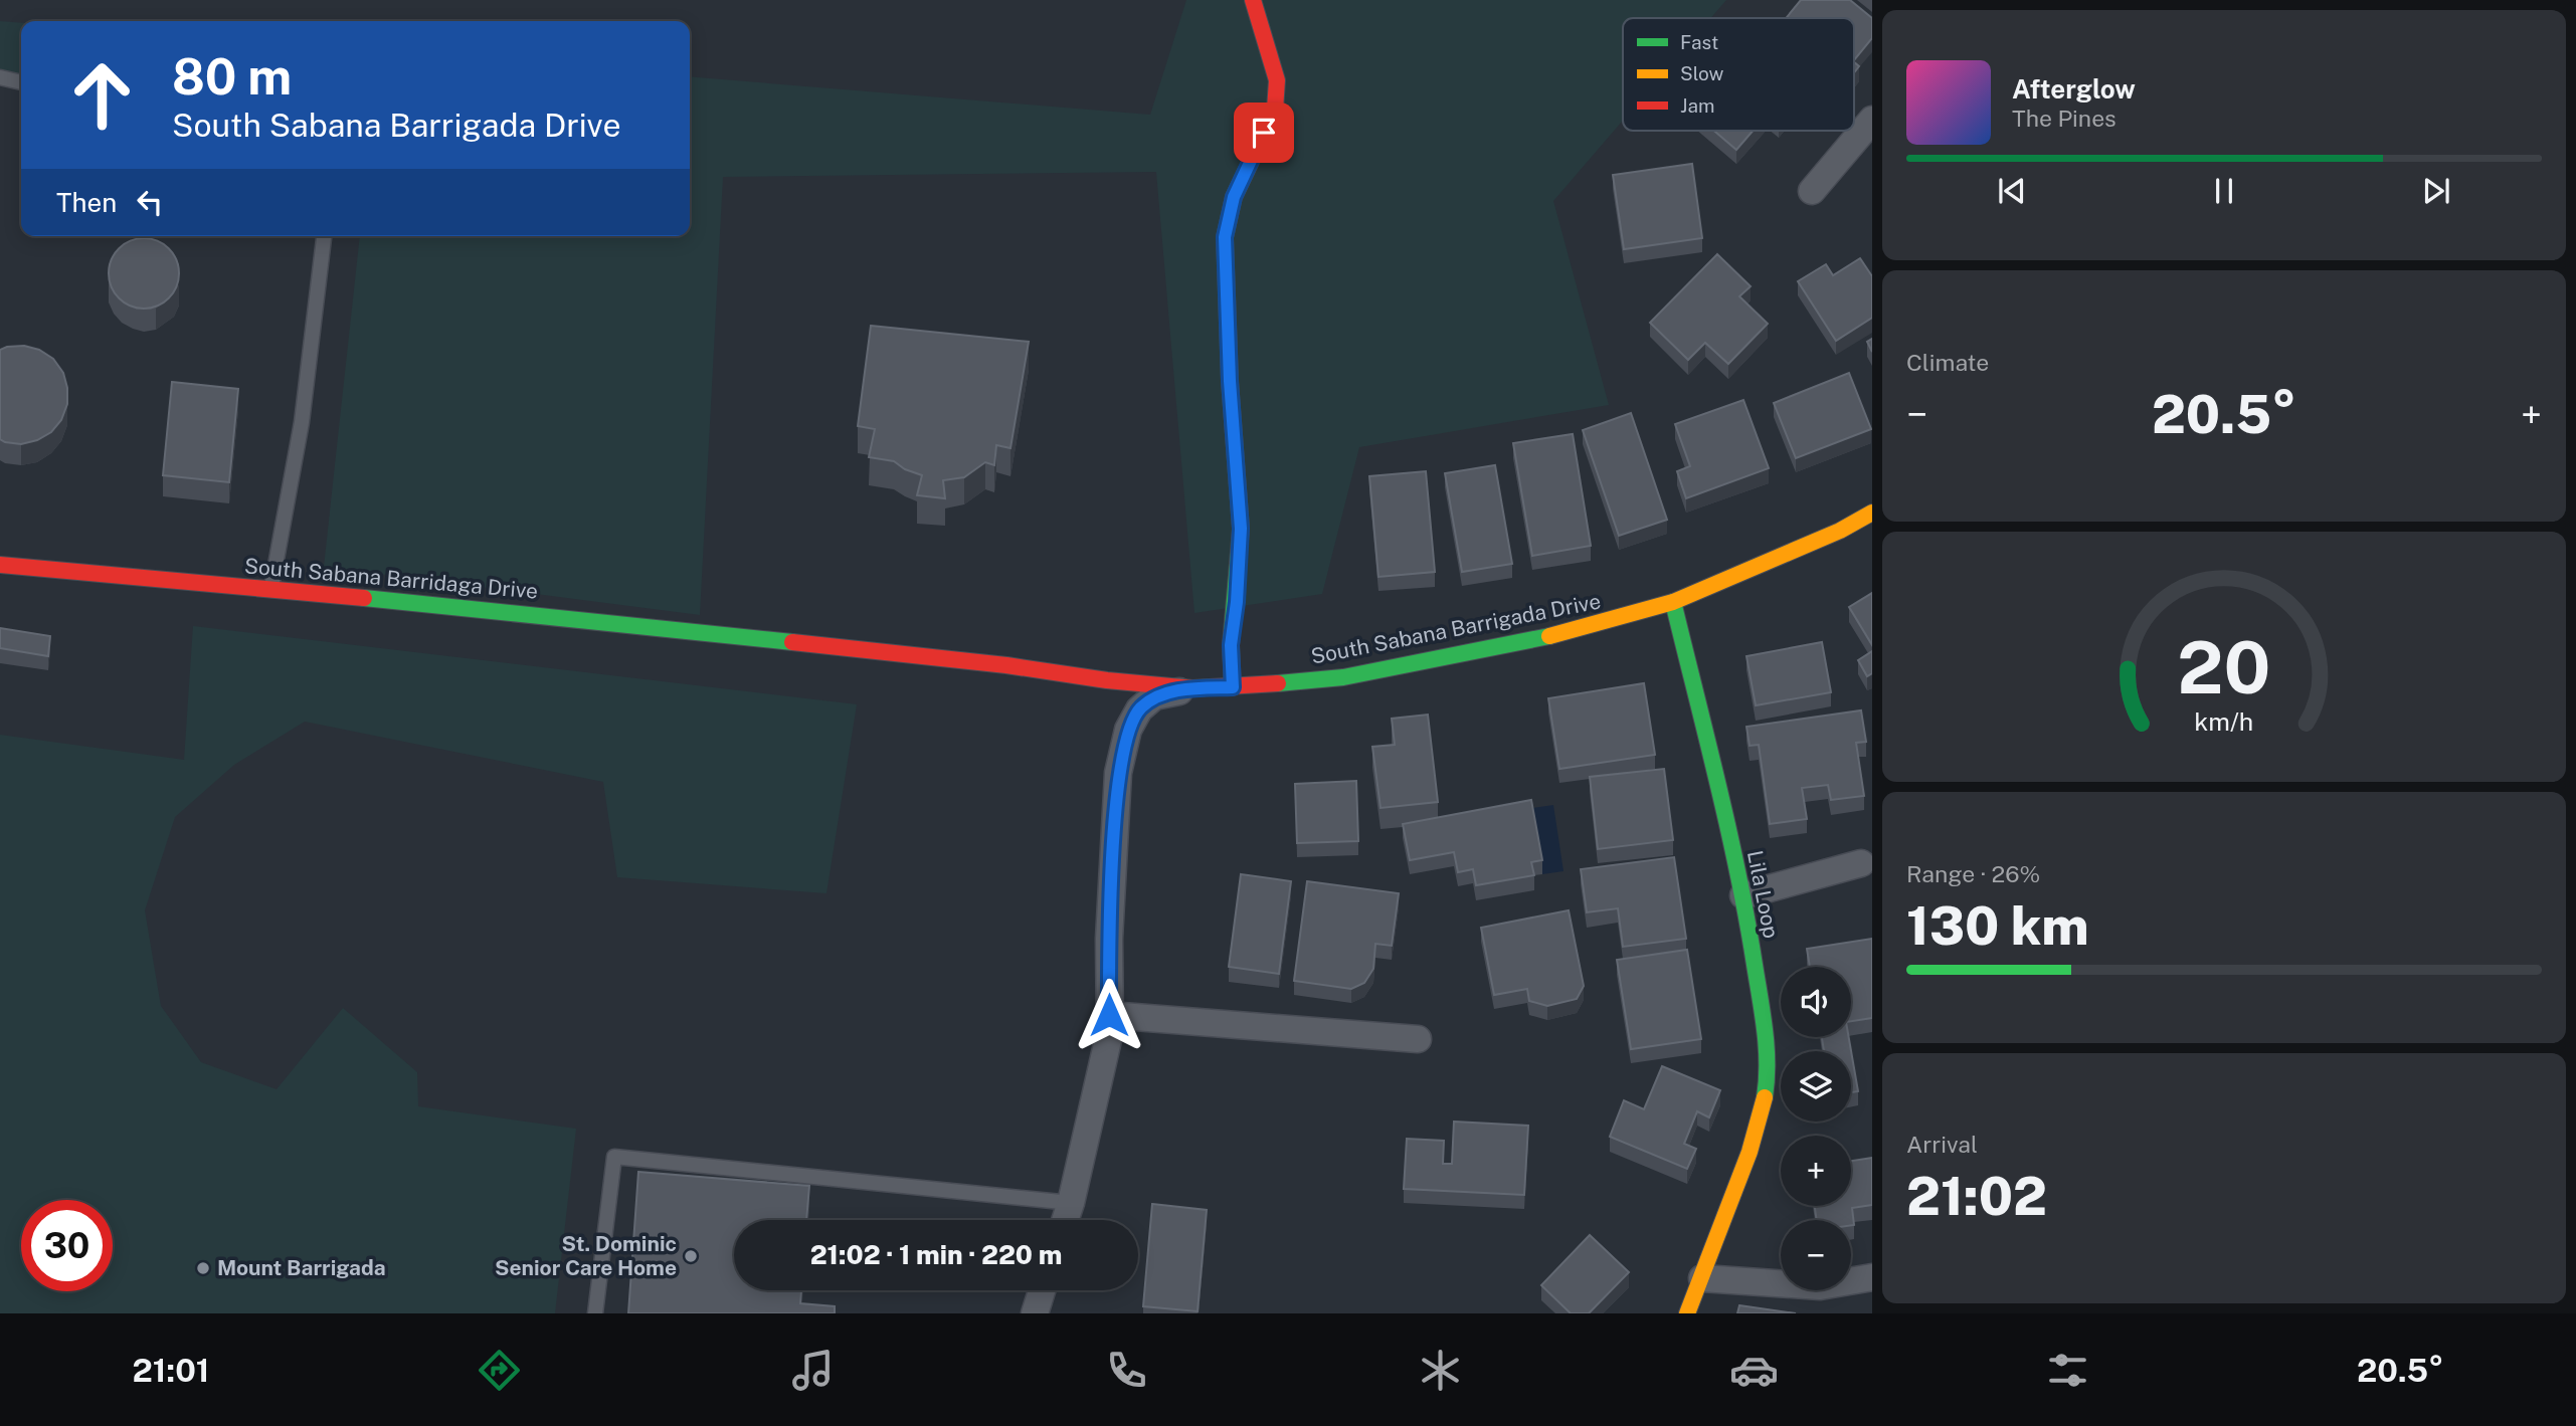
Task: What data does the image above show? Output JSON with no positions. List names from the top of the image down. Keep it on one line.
{"streets":{"main road":["South Sabana Barridaga Drive","South Sabana Barrigada Drive","Lila Loop"]},"crossings":[["South Sabana Barridaga Drive","South Sabana Barrigada Drive"],["South Sabana Barrigada Drive","Lila Loop"]],"places":["St. Dominic Senior Care Home","Mount Barrigada"],"legend":["Fast","Slow","Jam"],"page":{"turn":["80 m","South Sabana Barrigada Drive"],"song":["Afterglow","The Pines"],"then":"Then","tile":["Climate",["Range · 26%","130 km"],["Arrival","21:02"]],"heat":["−","20.5°","+"],"map_buttons":["+","−"],"limit":"30","trip":"21:02 · 1 min · 220 m","tabs":["21:01","20.5°"],"gauge":["20","km/h"]}}
